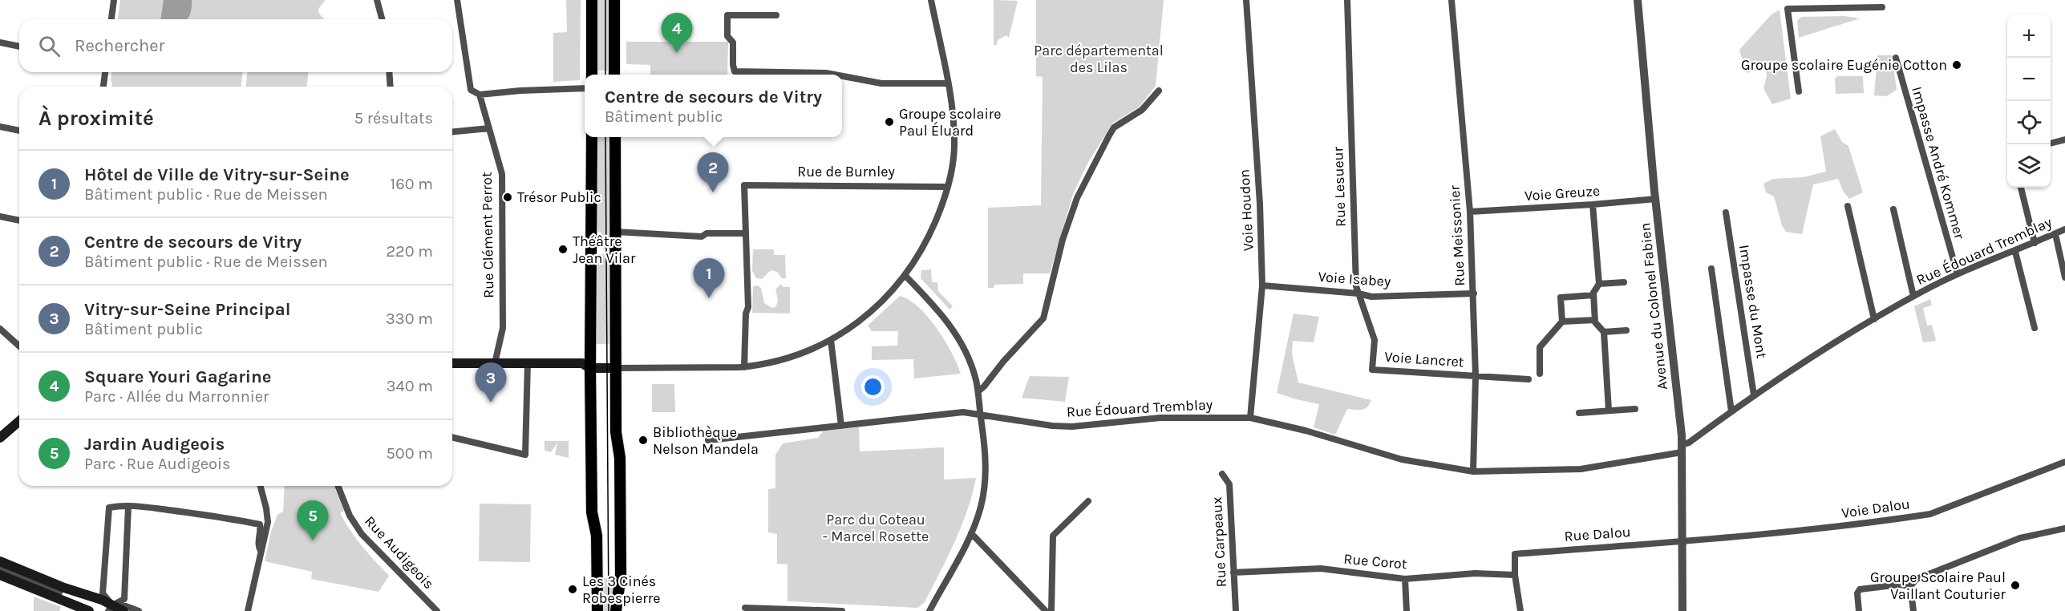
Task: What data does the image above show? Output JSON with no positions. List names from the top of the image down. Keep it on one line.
{"streets":{"street":["Impasse André Kommer","Rue de Burnley","Rue Lesueur","Voie Greuze","Voie Houdon","Rue Clément Perrot","Rue Meissonier","Rue Édouard Tremblay","Voie Isabey","Impasse du Mont","Avenue du Colonel Fabien","Voie Lancret","Voie Dalou","Rue Dalou","Rue Carpeaux","Rue Audigeois","Rue Corot"]},"crossings":[["Impasse André Kommer","Rue Édouard Tremblay"],["Rue Lesueur","Voie Isabey"],["Rue Lesueur","Voie Lancret"],["Voie Greuze","Rue Meissonier"],["Voie Greuze","Avenue du Colonel Fabien"],["Voie Houdon","Rue Édouard Tremblay"],["Voie Houdon","Voie Isabey"],["Rue Meissonier","Rue Édouard Tremblay"],["Rue Meissonier","Voie Isabey"],["Rue Meissonier","Voie Lancret"],["Rue Édouard Tremblay","Impasse du Mont"],["Rue Édouard Tremblay","Avenue du Colonel Fabien"],["Avenue du Colonel Fabien","Voie Dalou"],["Avenue du Colonel Fabien","Rue Dalou"],["Voie Dalou","Rue Dalou"],["Rue Dalou","Rue Corot"],["Rue Carpeaux","Rue Corot"]],"parks":["Parc départemental des Lilas","Parc du Coteau - Marcel Rosette"],"places":["Groupe scolaire Eugénie Cotton","Groupe scolaire Paul Éluard","Trésor Public","Théâtre Jean Vilar","Bibliothèque Nelson Mandela","Groupe Scolaire Paul Vaillant Couturier","Les 3 Cinés Robespierre"],"page":{"pins":["4","2","1","3","5"],"map_buttons":["+","−"],"search":"Rechercher","popup":["Centre de secours de Vitry","Bâtiment public"],"heading":["À proximité","5 résultats"],"list":[{"mark":"1","name":"Hôtel de Ville de Vitry-sur-Seine","note":"Bâtiment public · Rue de Meissen","value":"160 m"},{"mark":"2","name":"Centre de secours de Vitry","note":"Bâtiment public · Rue de Meissen","value":"220 m"},{"mark":"3","name":"Vitry-sur-Seine Principal","note":"Bâtiment public","value":"330 m"},{"mark":"4","name":"Square Youri Gagarine","note":"Parc · Allée du Marronnier","value":"340 m"},{"mark":"5","name":"Jardin Audigeois","note":"Parc · Rue Audigeois","value":"500 m"}]}}
